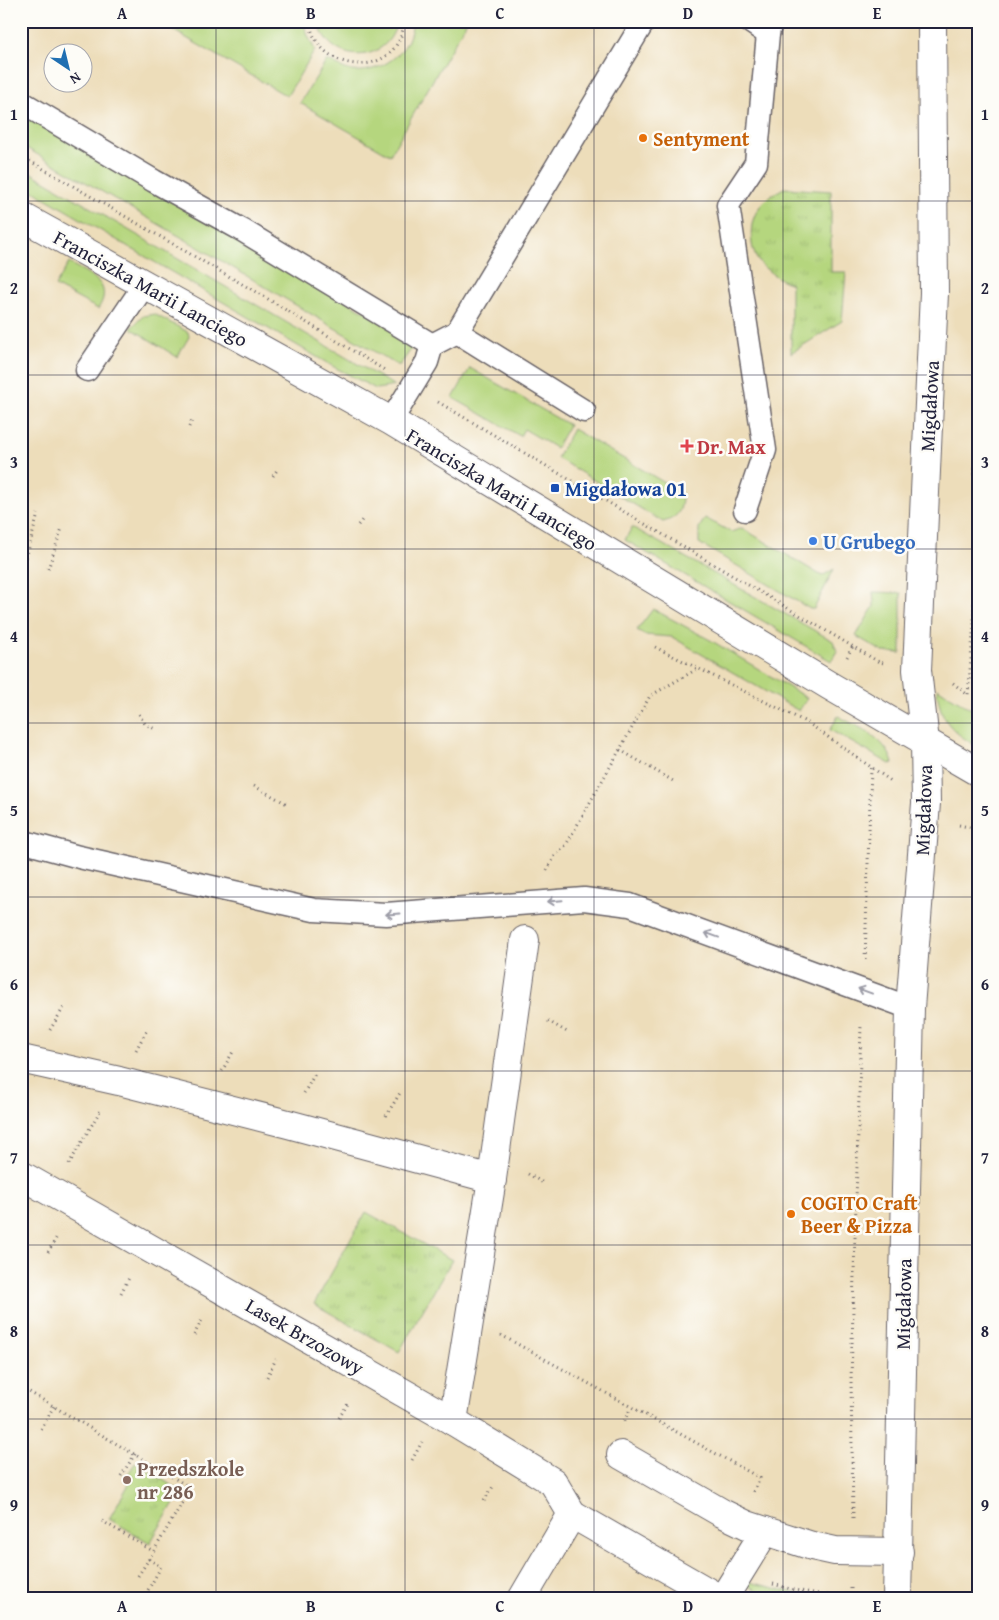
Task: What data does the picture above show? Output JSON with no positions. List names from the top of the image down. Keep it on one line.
{"streets":{"street":["Franciszka Marii Lanciego","Migdałowa","Lasek Brzozowy"]},"crossings":[["Franciszka Marii Lanciego","Migdałowa"]],"places":{"other":["Sentyment","U Grubego","COGITO Craft Beer & Pizza","Przedszkole nr 286"],"health":["Dr. Max"],"transit":["Migdałowa 01"]},"north":"bottom right","grid":{"columns":["A","B","C","D","E"],"rows":["1","2","3","4","5","6","7","8","9"]}}
